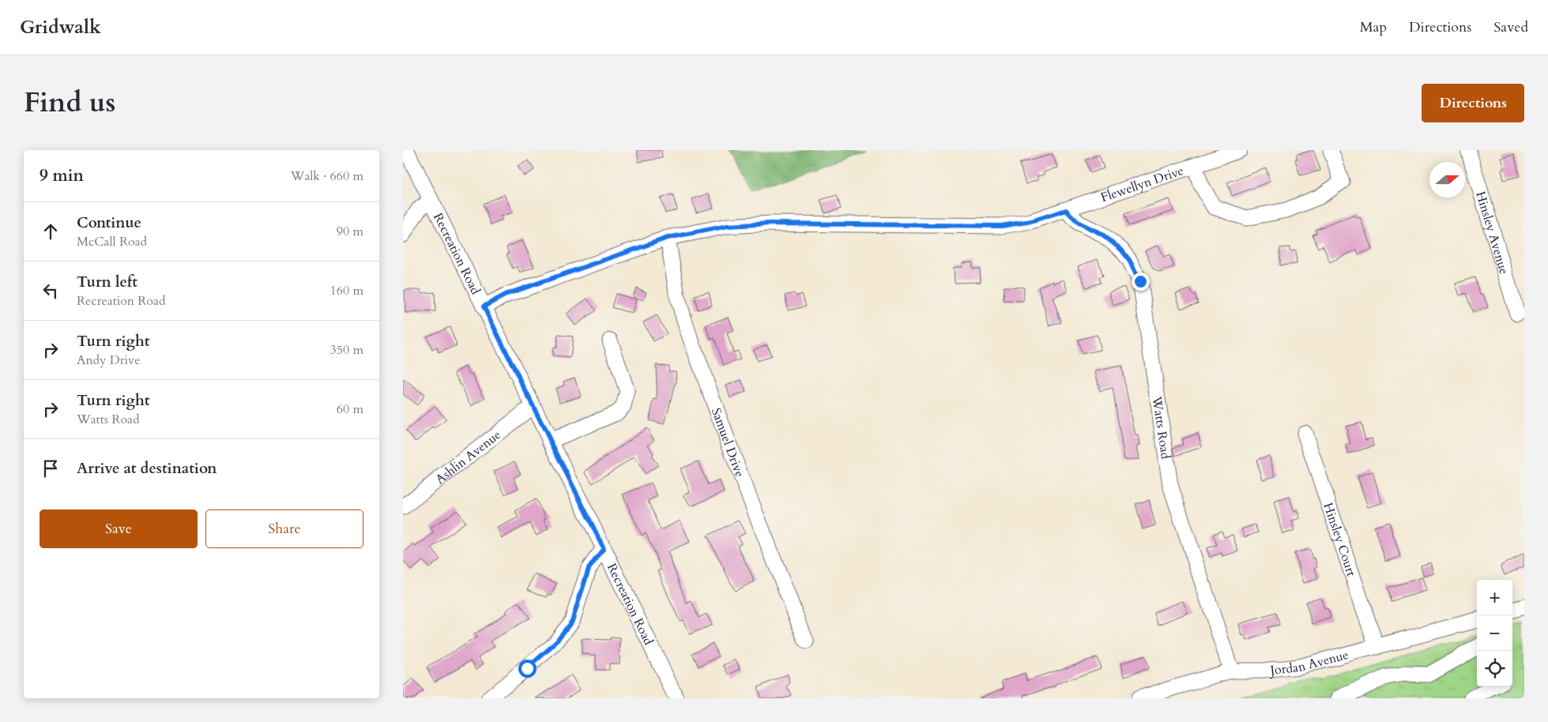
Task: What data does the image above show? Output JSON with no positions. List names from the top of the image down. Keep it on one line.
{"streets":{"street":["Flewellyn Drive","Hinsley Avenue","Recreation Road","Watts Road","Samuel Drive","Ashlin Avenue","Hinsley Court","Jordan Avenue"]},"crossings":[["Flewellyn Drive","Recreation Road"],["Flewellyn Drive","Watts Road"],["Flewellyn Drive","Samuel Drive"],["Recreation Road","Ashlin Avenue"],["Watts Road","Jordan Avenue"],["Hinsley Court","Jordan Avenue"]],"north":"right","page":{"header":"Gridwalk","nav":["Map","Directions","Saved"],"title":"Find us","buttons":["Directions",["Save","Share"]],"heading":["9 min","Walk · 660 m"],"list":[["Continue","McCall Road","90 m"],["Turn left","Recreation Road","160 m"],["Turn right","Andy Drive","350 m"],["Turn right","Watts Road","60 m"],"Arrive at destination"],"map_buttons":["+","−"]}}
